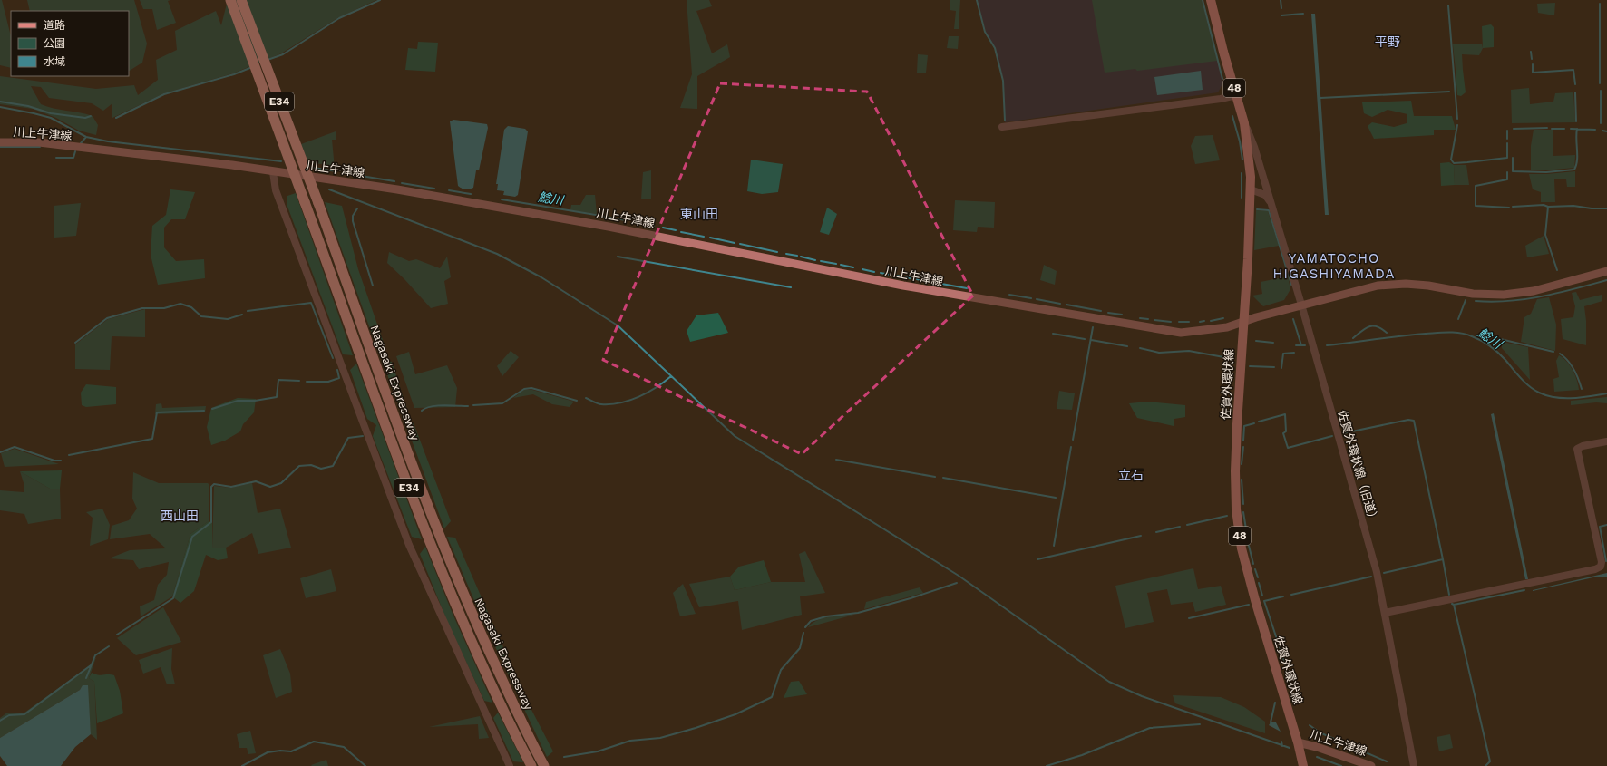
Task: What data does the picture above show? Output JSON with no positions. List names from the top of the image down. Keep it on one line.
{"streets":{"highway":["E34","Nagasaki Expressway"],"main road":["48","川上牛津線","佐賀外環状線"],"street":["佐賀外環状線（旧道）"]},"crossings":[["川上牛津線","佐賀外環状線"],["川上牛津線","佐賀外環状線（旧道）"],["佐賀外環状線","佐賀外環状線（旧道）"]],"districts":["平野","東山田","YAMATOCHO HIGASHIYAMADA","立石","西山田"],"water":["鯰川"],"legend":["道路","公園","水域"]}
